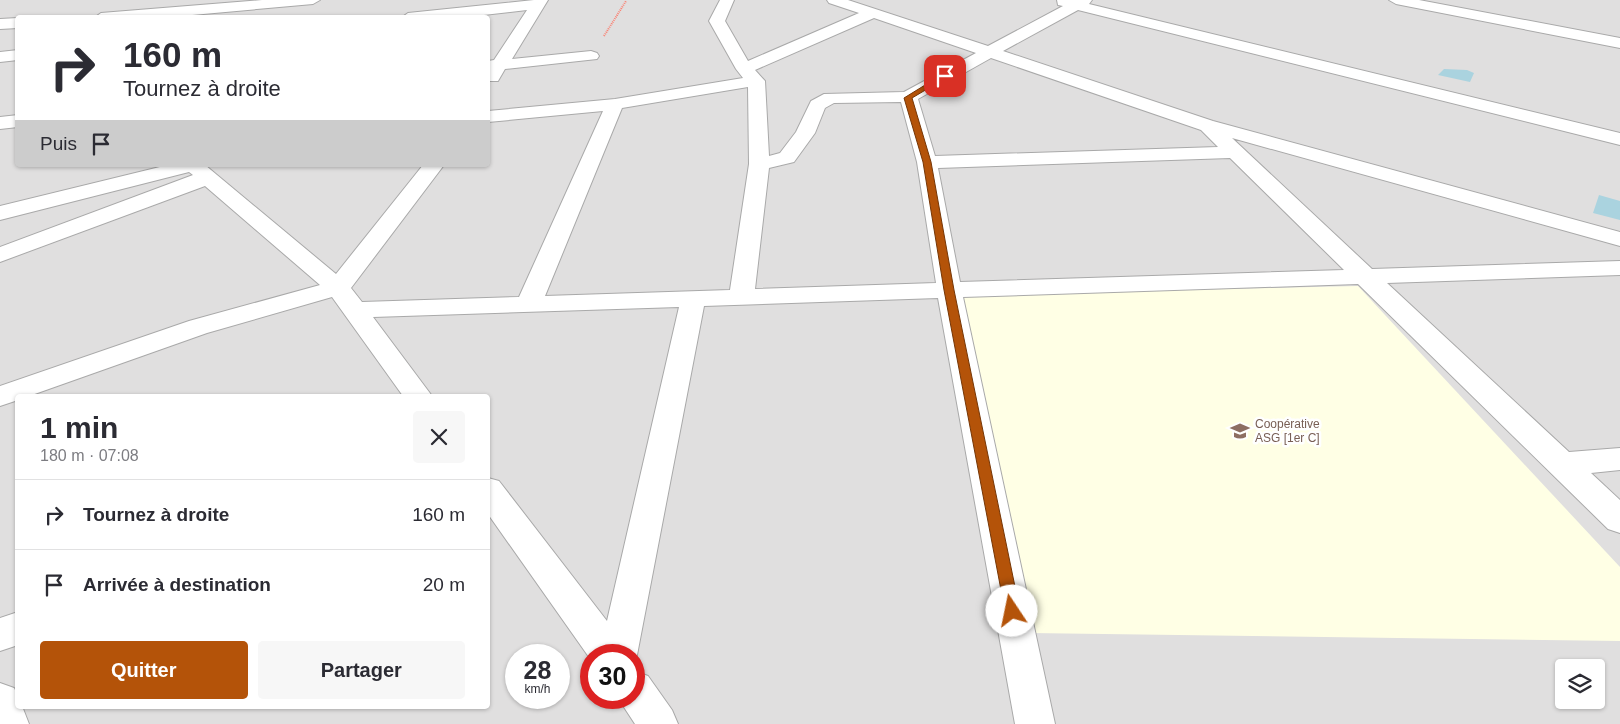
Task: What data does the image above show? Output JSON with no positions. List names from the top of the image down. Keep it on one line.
{"places":{"school or university":["Coopérative ASG [1er C]"]},"page":{"turn":["160 m","Tournez à droite"],"then":"Puis","heading":["1 min","180 m · 07:08"],"list":[{"name":"Tournez à droite","value":"160 m"},{"name":"Arrivée à destination","value":"20 m"}],"buttons":["Quitter","Partager"],"speed":"28 km/h","limit":"30"}}
